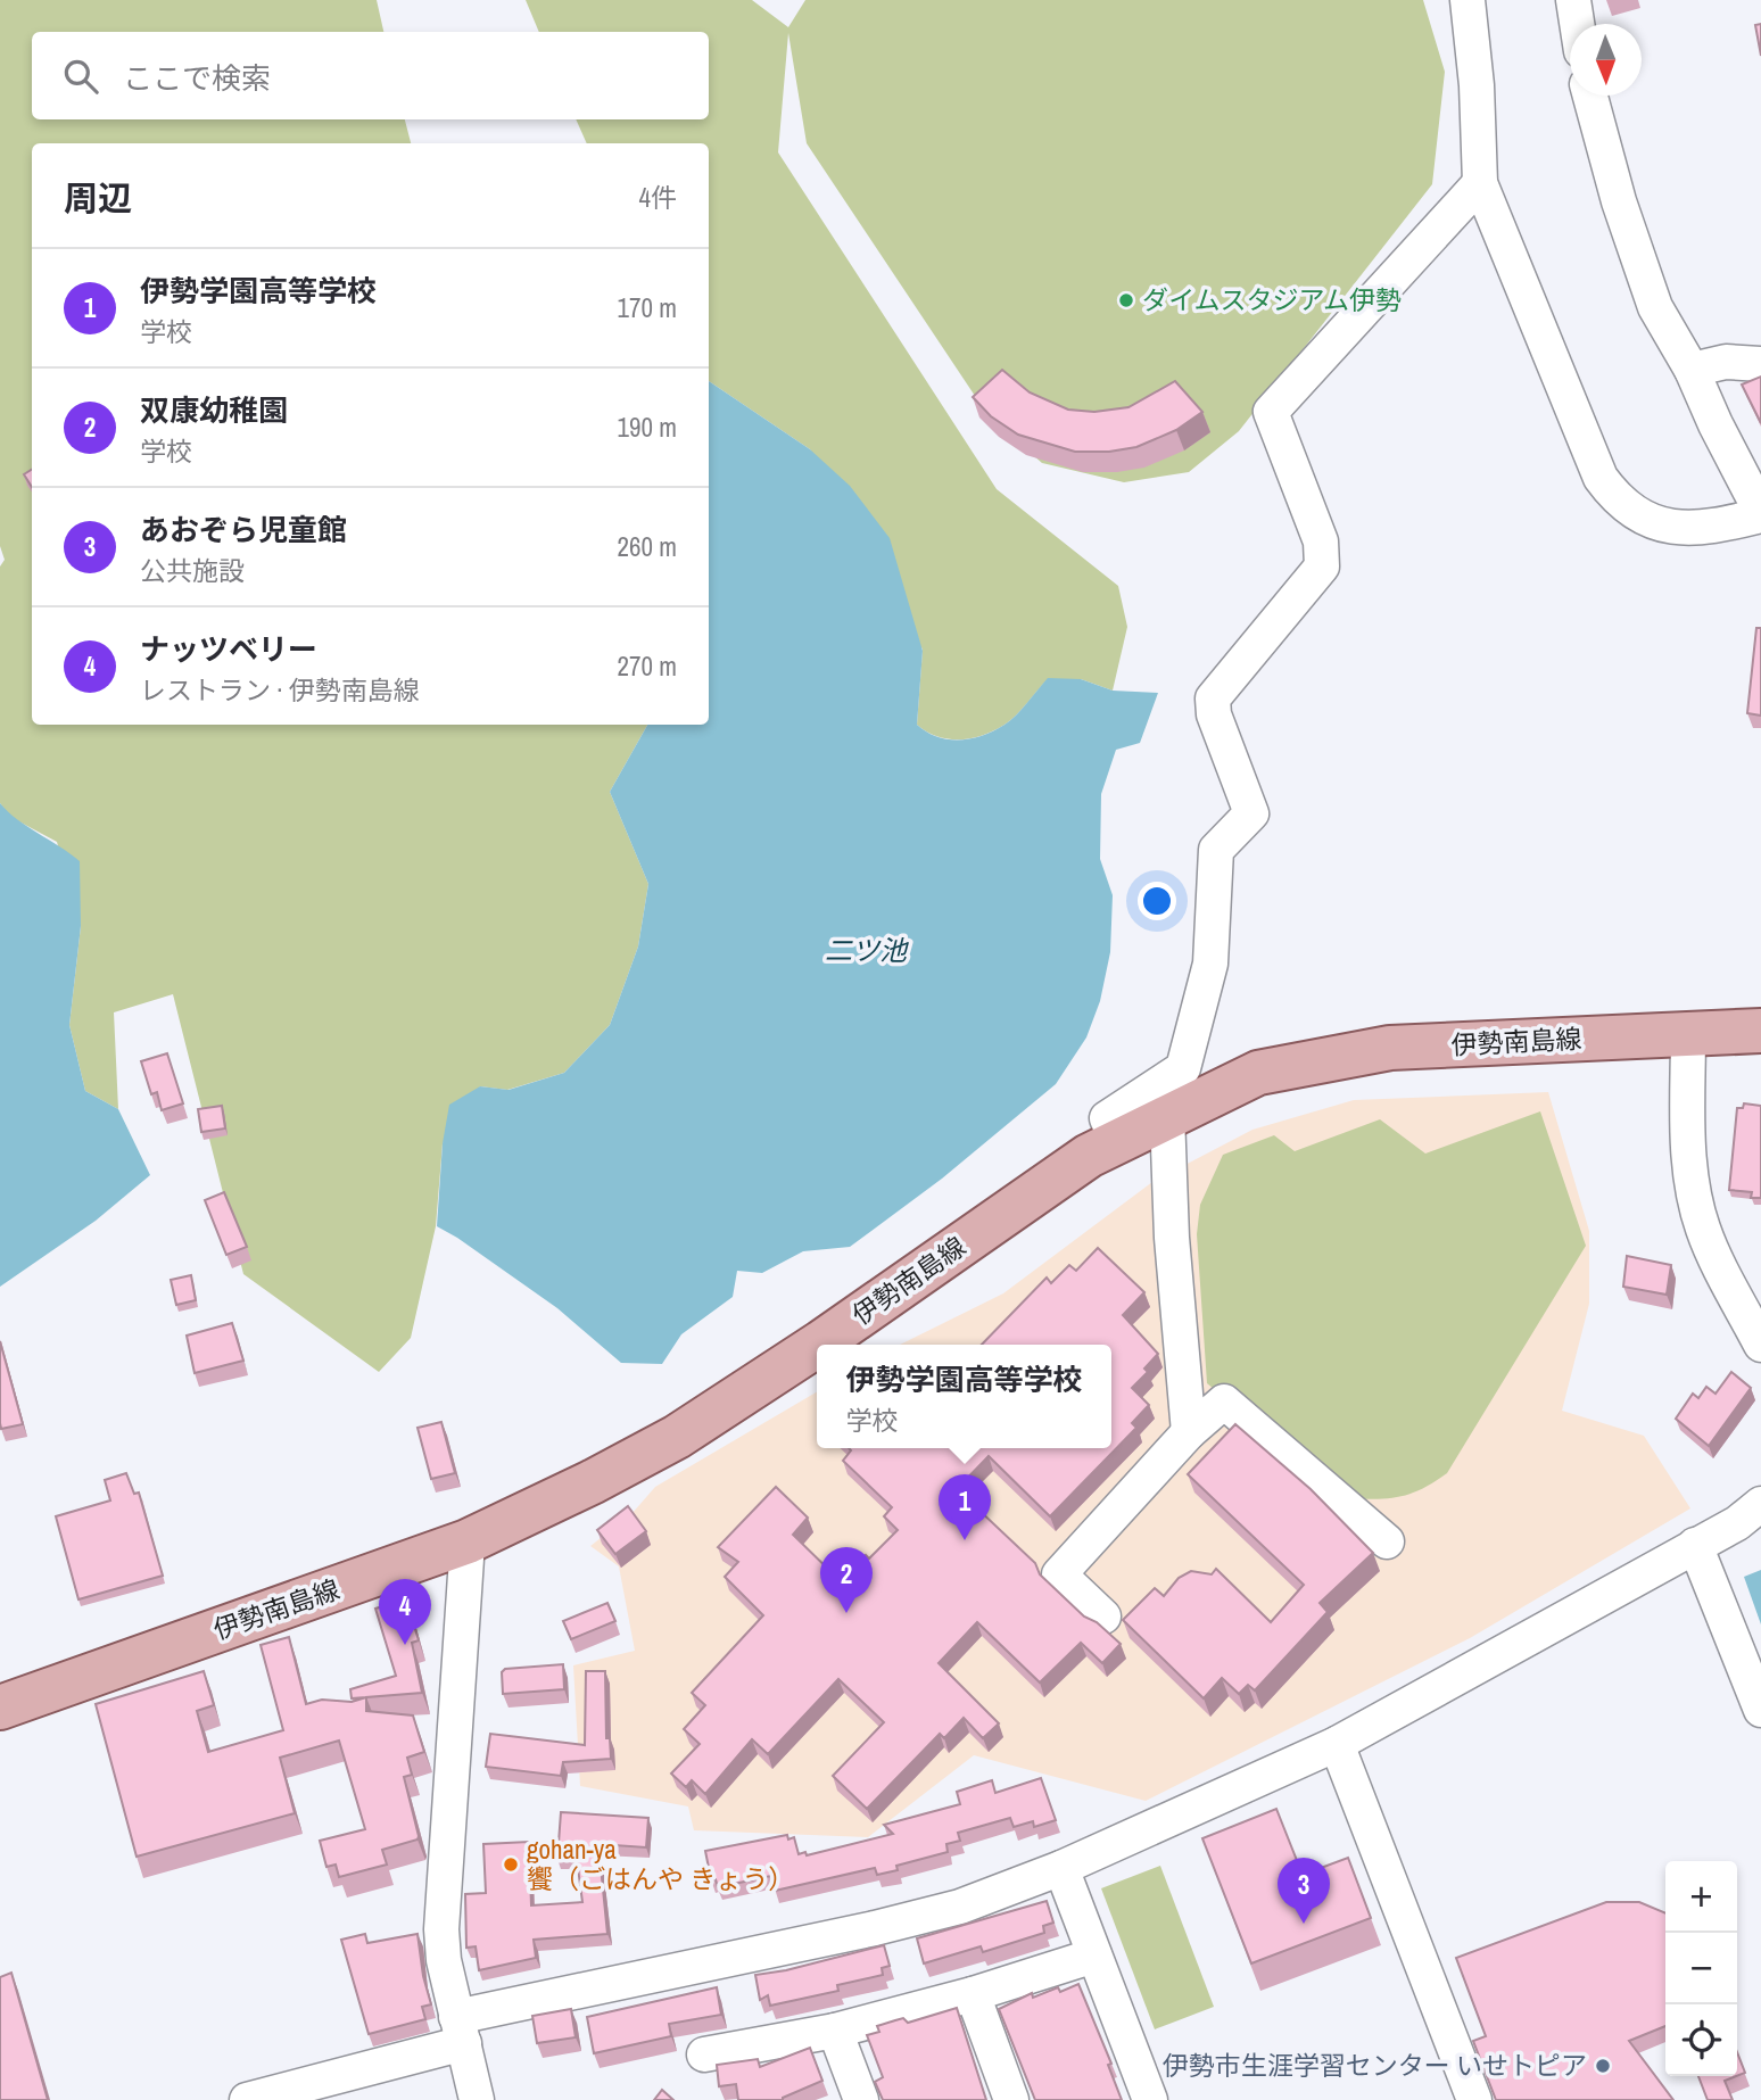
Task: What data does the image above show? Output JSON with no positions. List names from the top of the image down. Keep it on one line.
{"streets":{"main road":["伊勢南島線"]},"water":["二ツ池"],"places":["ダイムスタジアム伊勢","gohan-ya 饗（ごはんや きょう）","伊勢市生涯学習センター いせトピア"],"north":"bottom","page":{"search":"ここで検索","heading":["周辺","4件"],"list":[{"mark":"1","name":"伊勢学園高等学校","note":"学校","value":"170 m"},{"mark":"2","name":"双康幼稚園","note":"学校","value":"190 m"},{"mark":"3","name":"あおぞら児童館","note":"公共施設","value":"260 m"},{"mark":"4","name":"ナッツベリー","note":"レストラン · 伊勢南島線","value":"270 m"}],"popup":["伊勢学園高等学校","学校"],"pins":["1","2","4","3"],"map_buttons":["+","−"]}}
